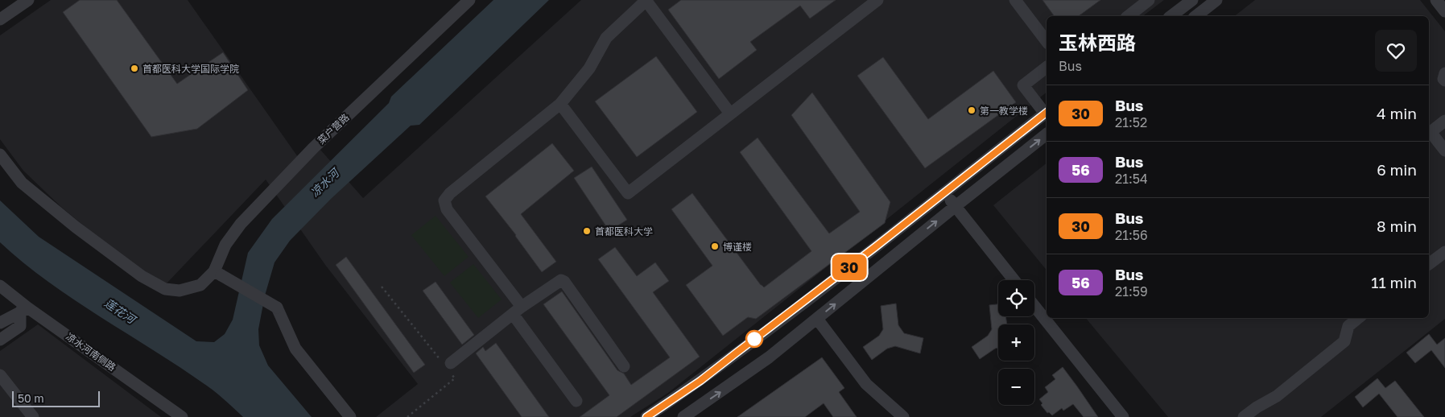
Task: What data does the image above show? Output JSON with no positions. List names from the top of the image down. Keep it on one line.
{"streets":{"street":["菜户营路","凉水河南侧路"]},"water":["凉水河","莲花河"],"places":["首都医科大学国际学院","第一教学楼","首都医科大学","博谨楼"],"lines":["bus line 30"],"scale_bar":"50 m","page":{"on_map":"30","heading":["玉林西路","Bus"],"list":[{"mark":"30","name":"Bus","note":"21:52","value":"4 min"},{"mark":"56","name":"Bus","note":"21:54","value":"6 min"},{"mark":"30","name":"Bus","note":"21:56","value":"8 min"},{"mark":"56","name":"Bus","note":"21:59","value":"11 min"}],"map_buttons":["+","−"],"scale":"50 m"}}
